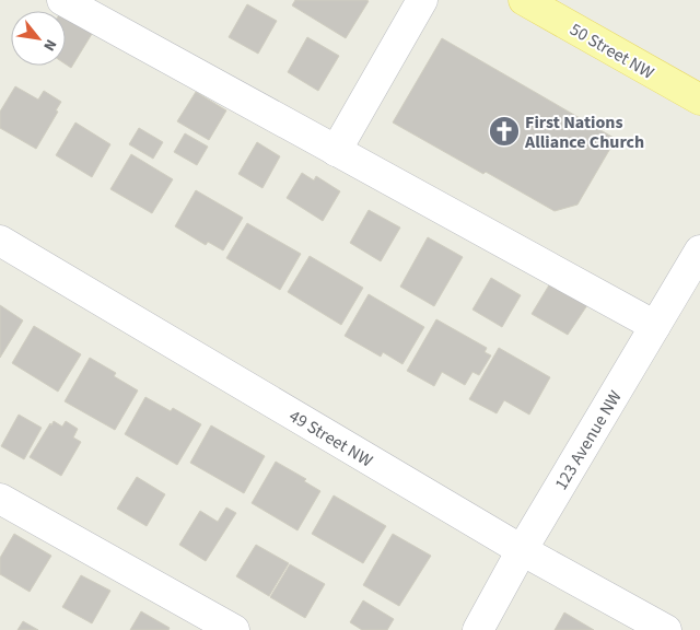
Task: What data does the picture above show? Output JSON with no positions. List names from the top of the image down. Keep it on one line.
{"streets":{"main road":["50 Street NW"],"street":["49 Street NW","123 Avenue NW"]},"crossings":[["49 Street NW","123 Avenue NW"]],"places":{"church":["First Nations Alliance Church"]},"north":"bottom right"}
